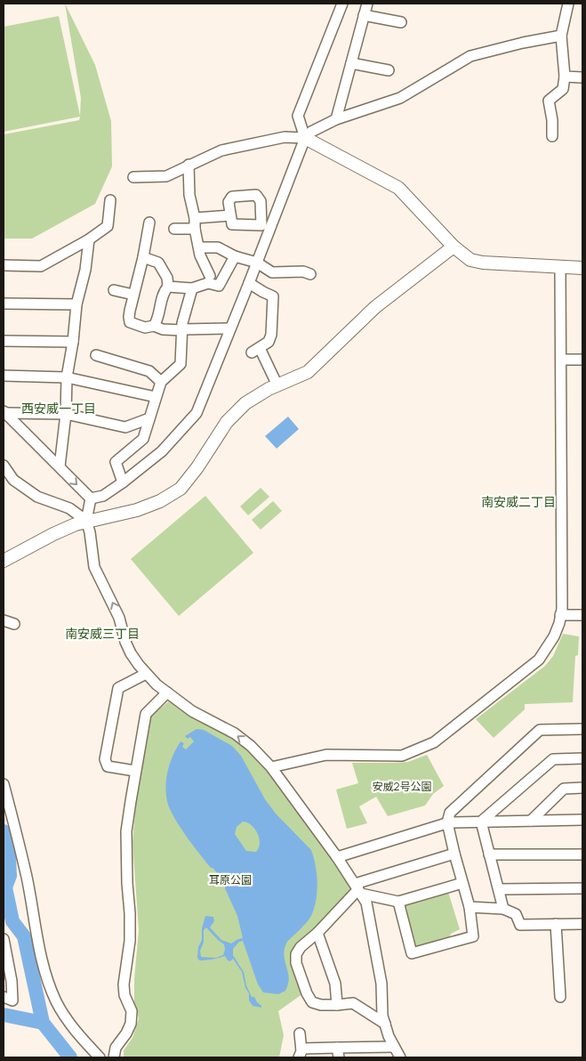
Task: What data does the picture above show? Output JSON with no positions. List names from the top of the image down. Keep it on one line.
{"districts":["西安威一丁目","南安威二丁目","南安威三丁目"],"parks":["安威2号公園","耳原公園"]}
